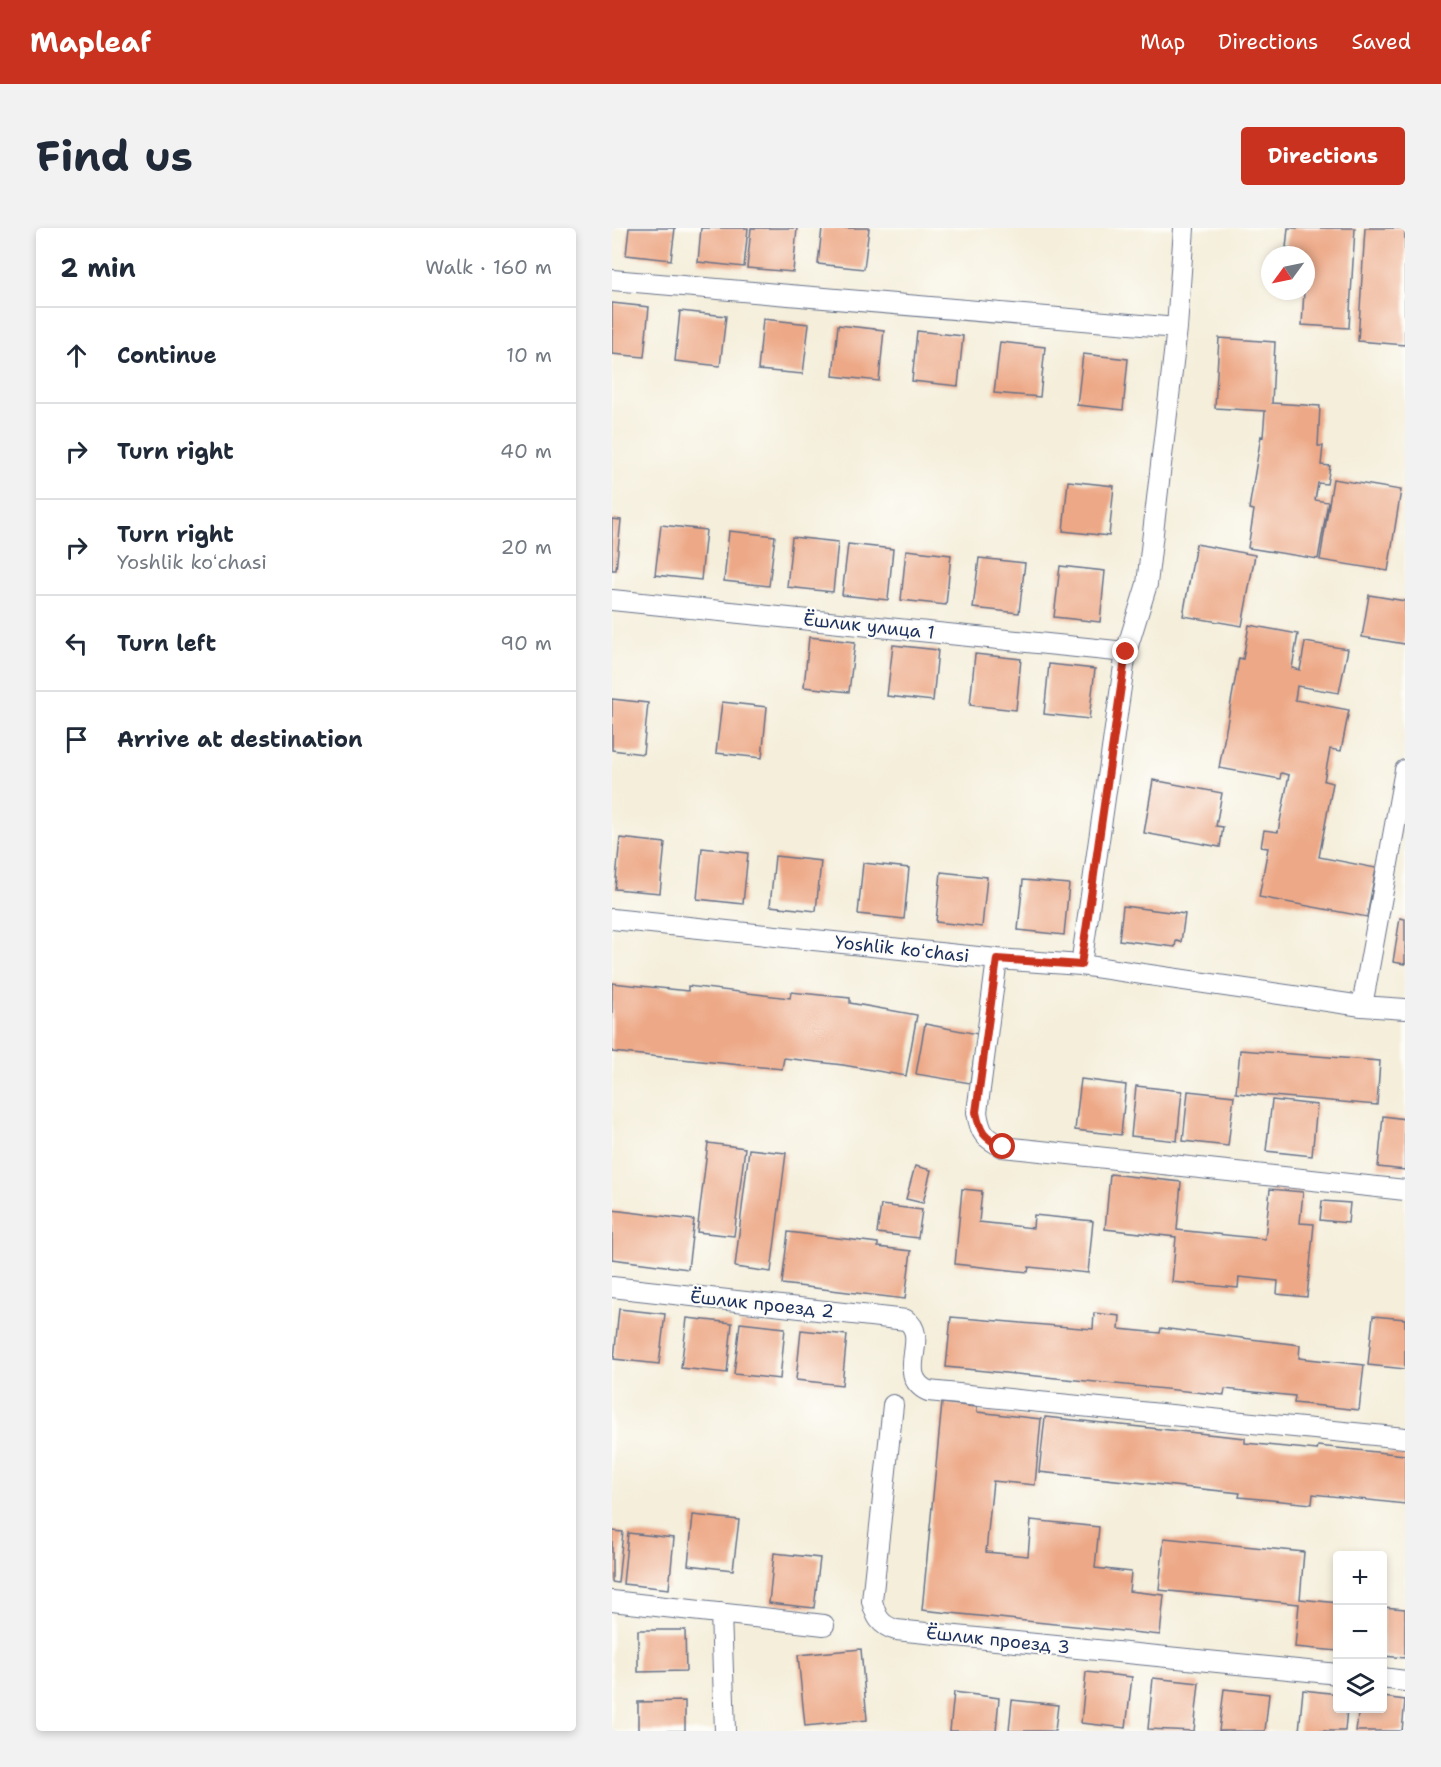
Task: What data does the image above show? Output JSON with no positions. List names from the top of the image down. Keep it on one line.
{"streets":{"street":["Ёшлик улица 1","Yoshlik koʻchasi","Ёшлик проезд 2","Ёшлик проезд 3"]},"north":"bottom left","page":{"header":"Mapleaf","nav":["Map","Directions","Saved"],"buttons":"Directions","title":"Find us","heading":["2 min","Walk · 160 m"],"list":[["Continue","10 m"],["Turn right","40 m"],["Turn right","Yoshlik koʻchasi","20 m"],["Turn left","90 m"],"Arrive at destination"],"map_buttons":["+","−"]}}
